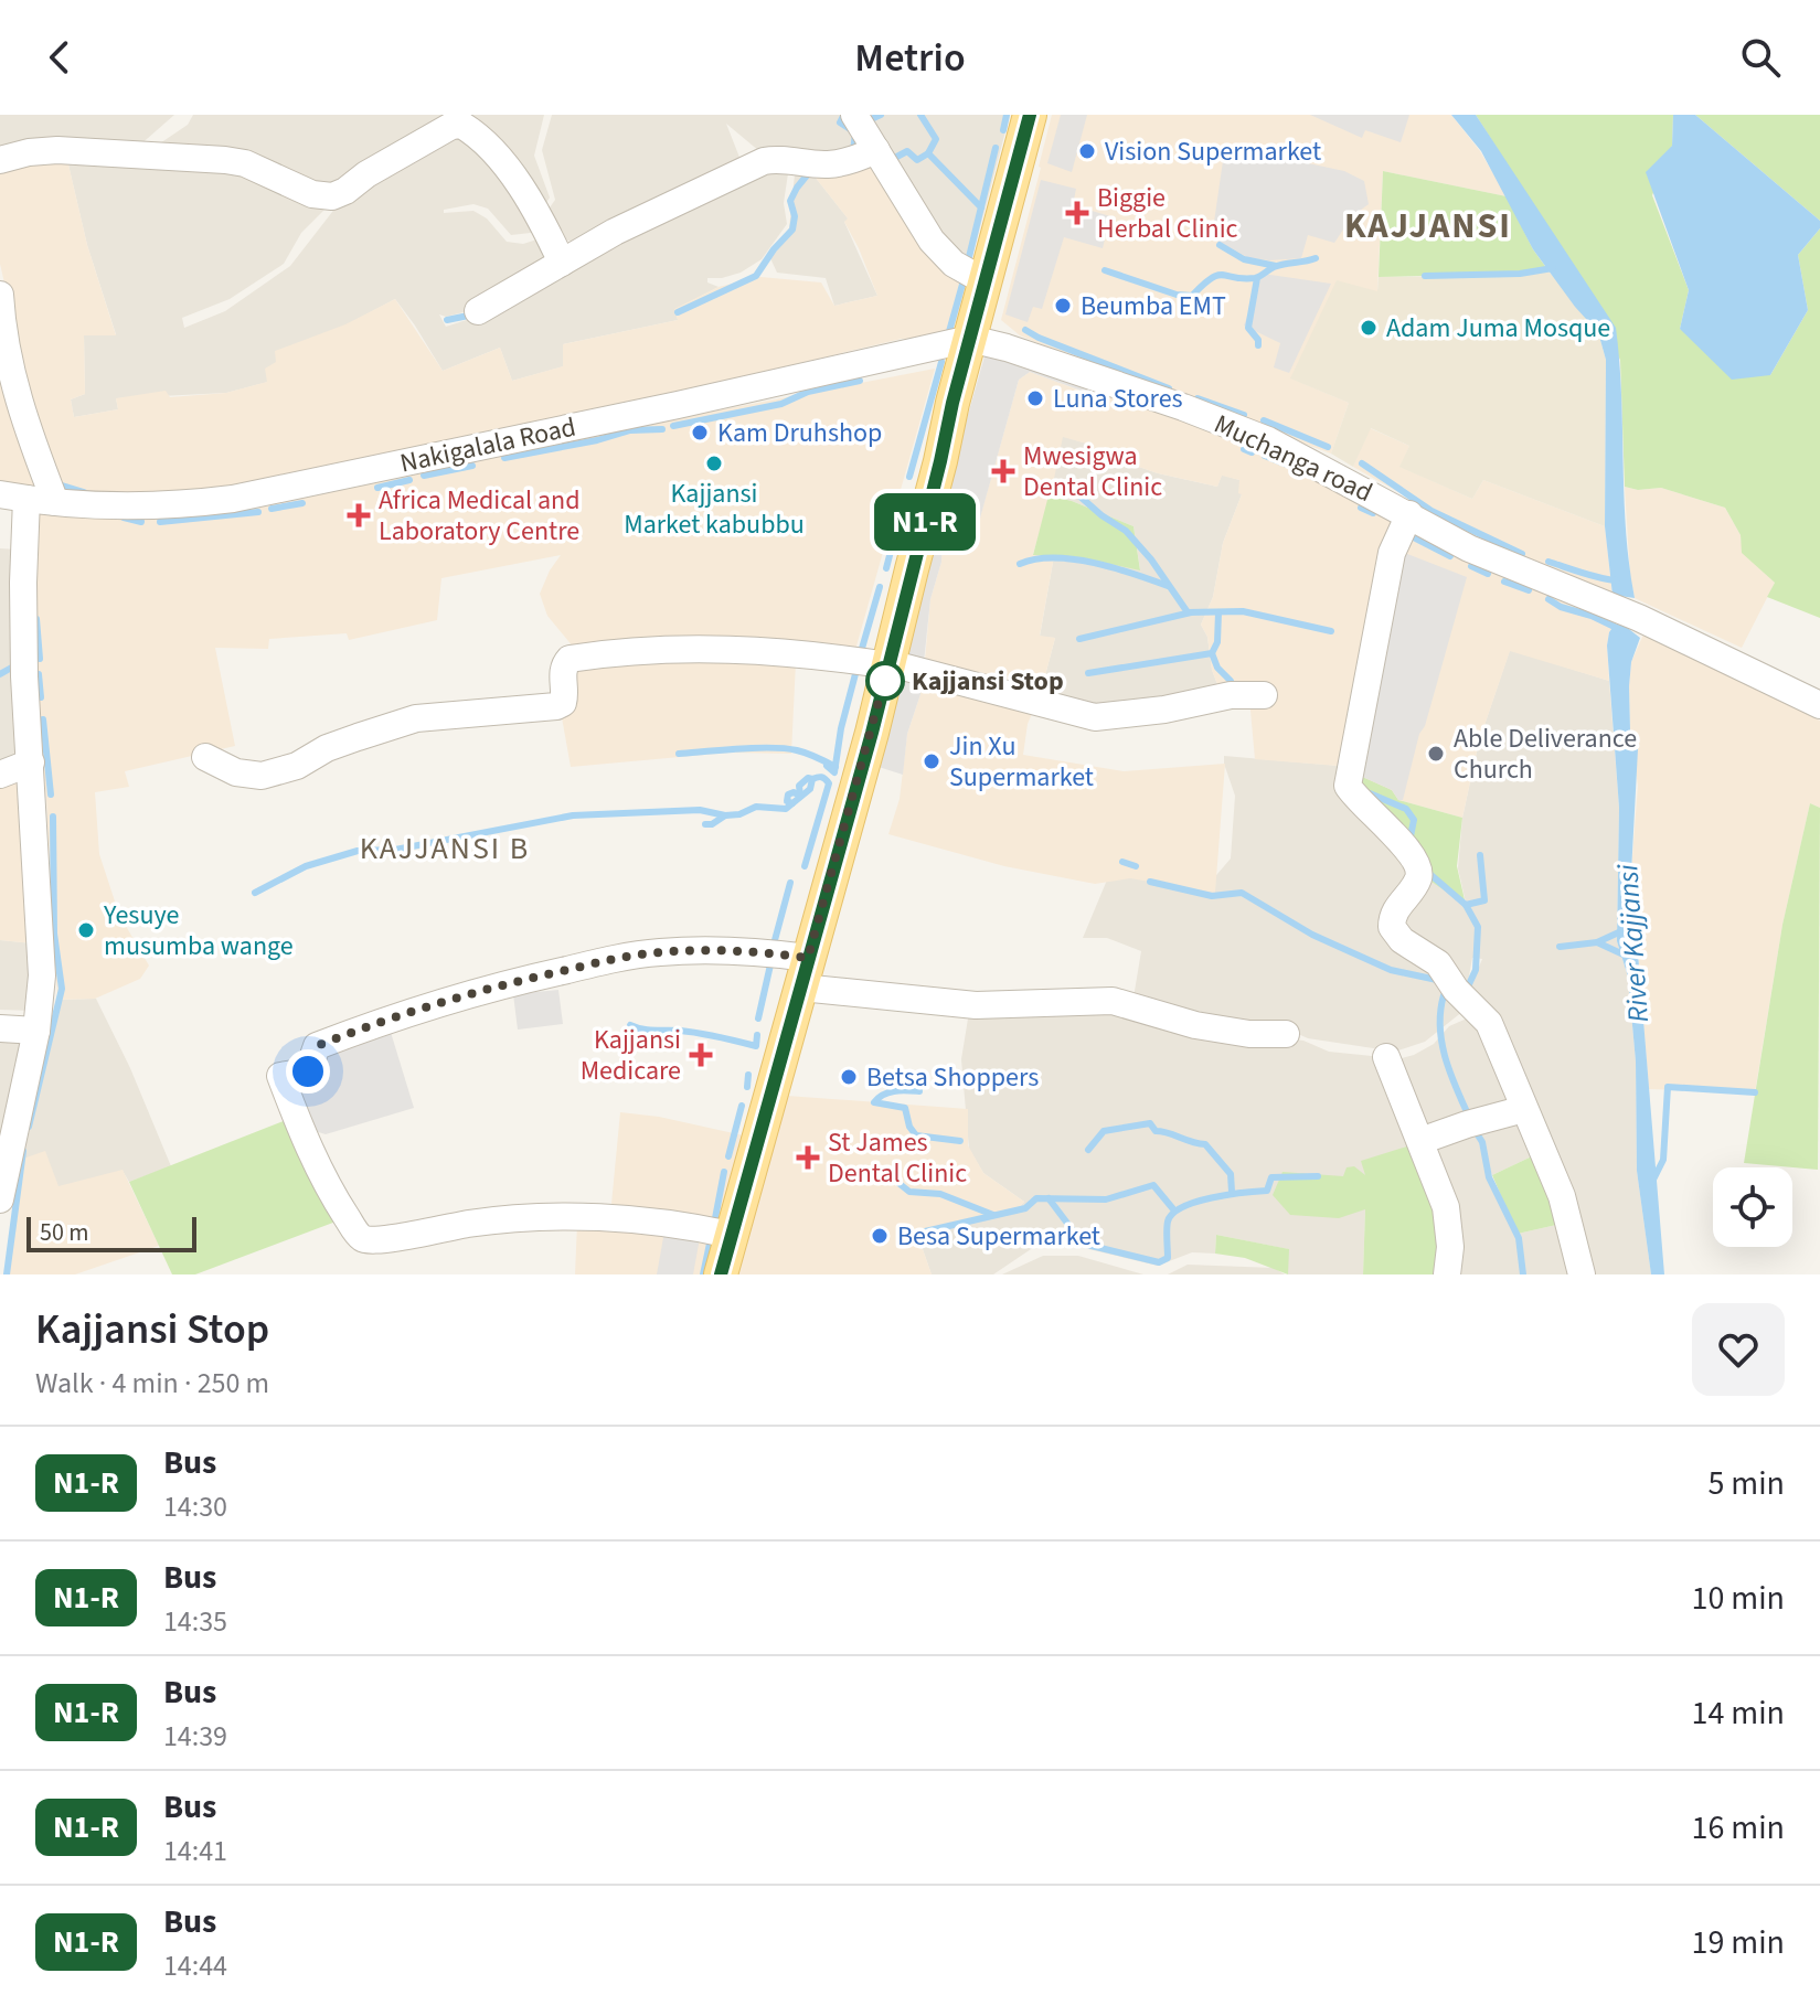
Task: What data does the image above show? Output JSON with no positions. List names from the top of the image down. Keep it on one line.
{"streets":{"street":["Nakigalala Road","Muchanga road"]},"crossings":[["Nakigalala Road","Muchanga road"]],"districts":["KAJJANSI","KAJJANSI B"],"water":["River Kajjansi"],"places":{"other":["Vision Supermarket","Beumba EMT","Adam Juma Mosque","Luna Stores","Kam Druhshop","Kajjansi Market kabubbu","Kajjansi Stop","Able Deliverance Church","Jin Xu Supermarket","Yesuye musumba wange","Betsa Shoppers","Besa Supermarket"],"health":["Biggie Herbal Clinic","Mwesigwa Dental Clinic","Africa Medical and Laboratory Centre","Kajjansi Medicare","St James Dental Clinic"]},"lines":["bus line N1-R"],"scale_bar":"50 m","page":{"header":"Metrio","on_map":"N1-R","scale":"50 m","heading":["Kajjansi Stop","Walk · 4 min · 250 m"],"list":[{"mark":"N1-R","name":"Bus","note":"14:30","value":"5 min"},{"mark":"N1-R","name":"Bus","note":"14:35","value":"10 min"},{"mark":"N1-R","name":"Bus","note":"14:39","value":"14 min"},{"mark":"N1-R","name":"Bus","note":"14:41","value":"16 min"},{"mark":"N1-R","name":"Bus","note":"14:44","value":"19 min"}]}}
